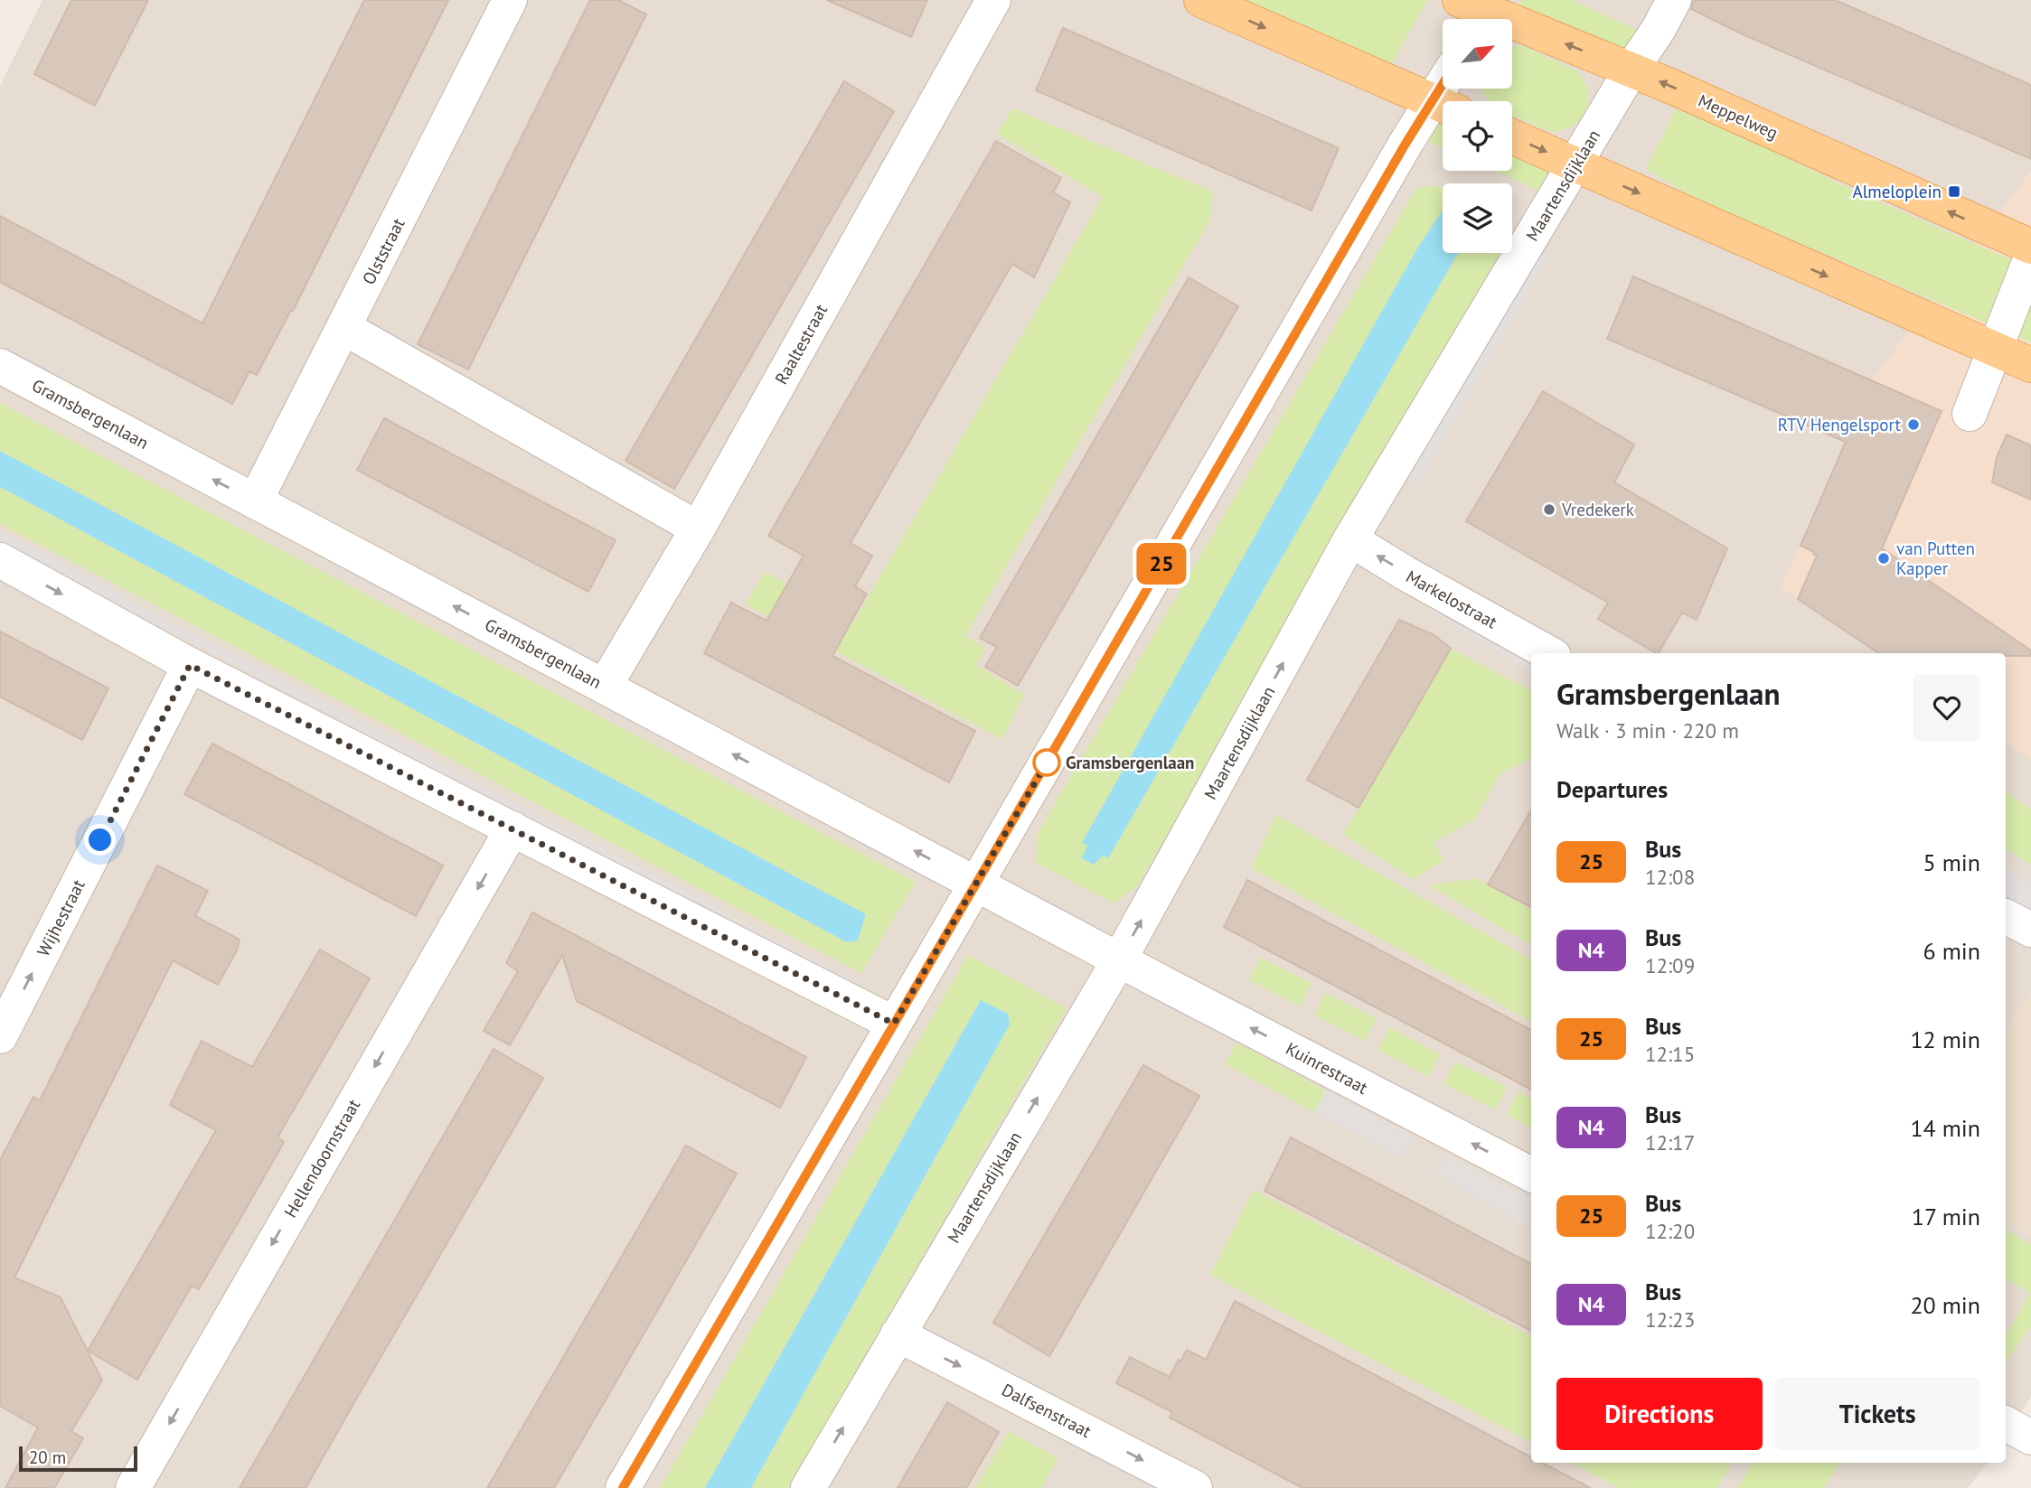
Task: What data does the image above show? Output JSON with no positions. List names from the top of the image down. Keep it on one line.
{"streets":{"main road":["Meppelweg"],"street":["Maartensdijklaan","Olststraat","Raaltestraat","Gramsbergenlaan","Markelostraat","Wijhestraat","Kuinrestraat","Hellendoornstraat","Dalfsenstraat"]},"crossings":[["Meppelweg","Maartensdijklaan"],["Maartensdijklaan","Gramsbergenlaan"],["Maartensdijklaan","Markelostraat"],["Maartensdijklaan","Kuinrestraat"],["Maartensdijklaan","Dalfsenstraat"],["Olststraat","Gramsbergenlaan"],["Raaltestraat","Gramsbergenlaan"],["Gramsbergenlaan","Kuinrestraat"]],"one_way":["Markelostraat","Wijhestraat","Kuinrestraat","Hellendoornstraat","Dalfsenstraat"],"places":{"transit":["Almeloplein"],"other":["RTV Hengelsport","Vredekerk","van Putten Kapper","Gramsbergenlaan"]},"lines":["bus line 25"],"scale_bar":"20 m","north":"top right","page":{"on_map":"25","heading":[["Gramsbergenlaan","Walk · 3 min · 220 m"],"Departures"],"list":[{"mark":"25","name":"Bus","note":"12:08","value":"5 min"},{"mark":"N4","name":"Bus","note":"12:09","value":"6 min"},{"mark":"25","name":"Bus","note":"12:15","value":"12 min"},{"mark":"N4","name":"Bus","note":"12:17","value":"14 min"},{"mark":"25","name":"Bus","note":"12:20","value":"17 min"},{"mark":"N4","name":"Bus","note":"12:23","value":"20 min"}],"buttons":["Directions","Tickets"],"scale":"20 m"}}
